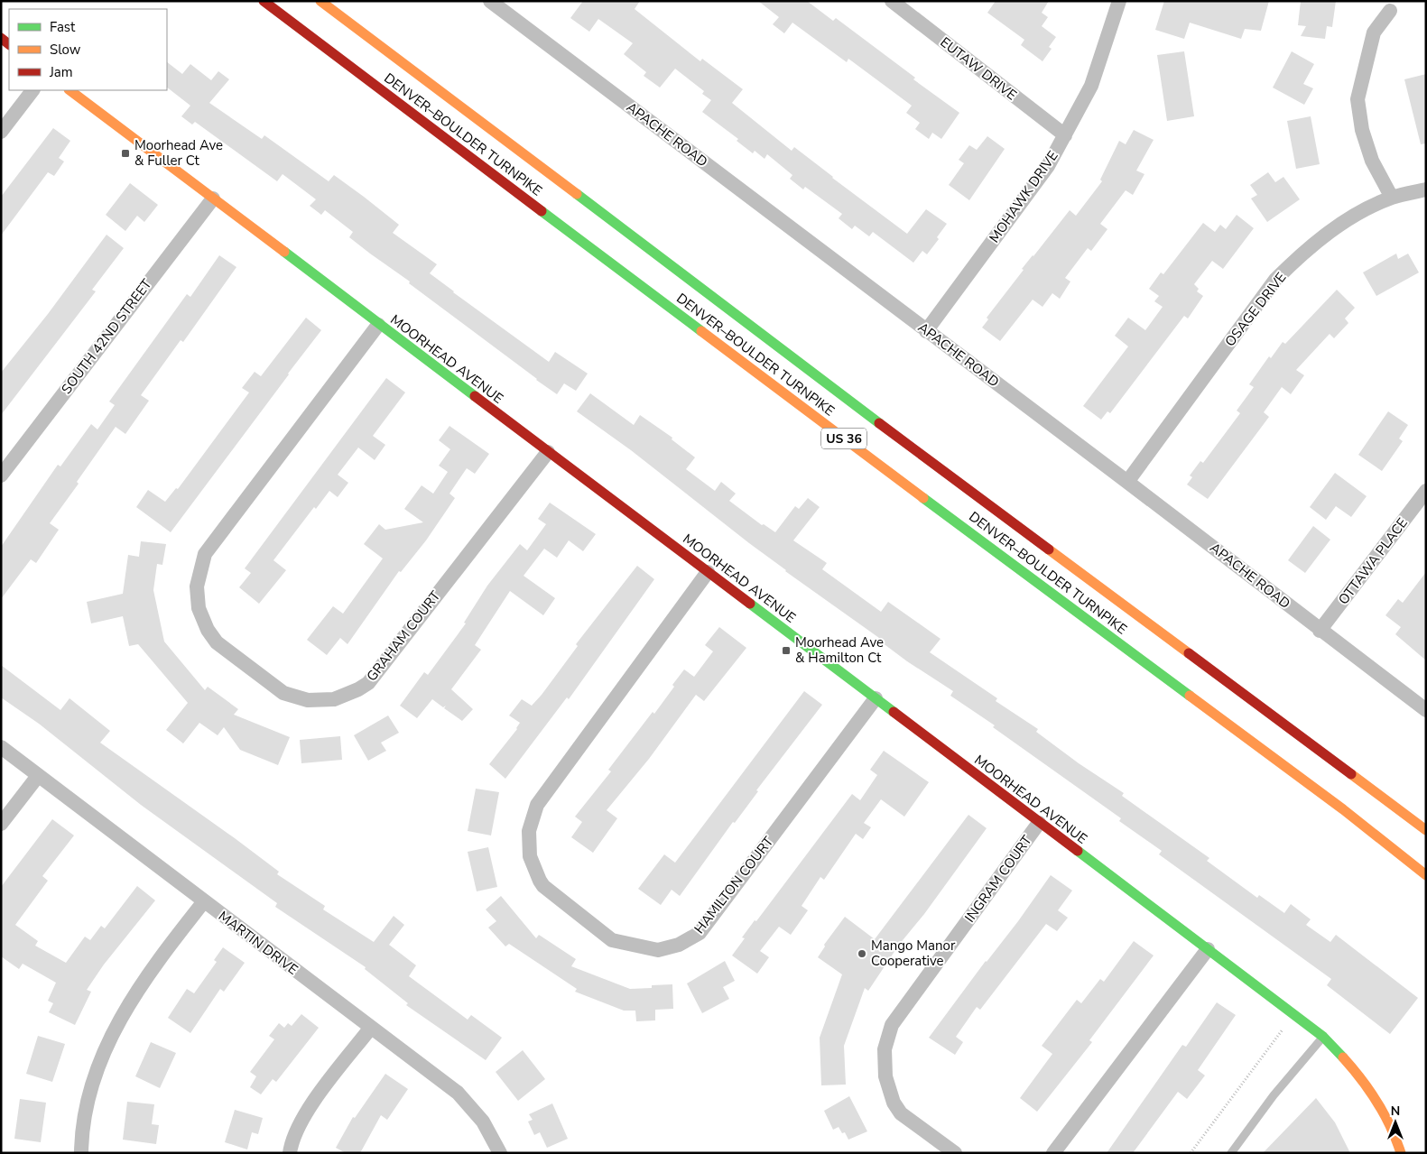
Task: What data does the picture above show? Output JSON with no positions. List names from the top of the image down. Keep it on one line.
{"streets":{"main road":["DENVER–BOULDER TURNPIKE","MOORHEAD AVENUE","US 36"],"street":["EUTAW DRIVE","APACHE ROAD","MOHAWK DRIVE","OSAGE DRIVE","SOUTH 42ND STREET","OTTAWA PLACE","GRAHAM COURT","INGRAM COURT","HAMILTON COURT","MARTIN DRIVE"]},"crossings":[["EUTAW DRIVE","MOHAWK DRIVE"],["APACHE ROAD","MOHAWK DRIVE"],["APACHE ROAD","OSAGE DRIVE"],["APACHE ROAD","OTTAWA PLACE"],["SOUTH 42ND STREET","MOORHEAD AVENUE"],["MOORHEAD AVENUE","GRAHAM COURT"],["MOORHEAD AVENUE","INGRAM COURT"],["MOORHEAD AVENUE","HAMILTON COURT"]],"places":{"transit":["Moorhead Ave & Fuller Ct","Moorhead Ave & Hamilton Ct"],"other":["Mango Manor Cooperative"]},"legend":["Fast","Slow","Jam"],"north":"top"}
